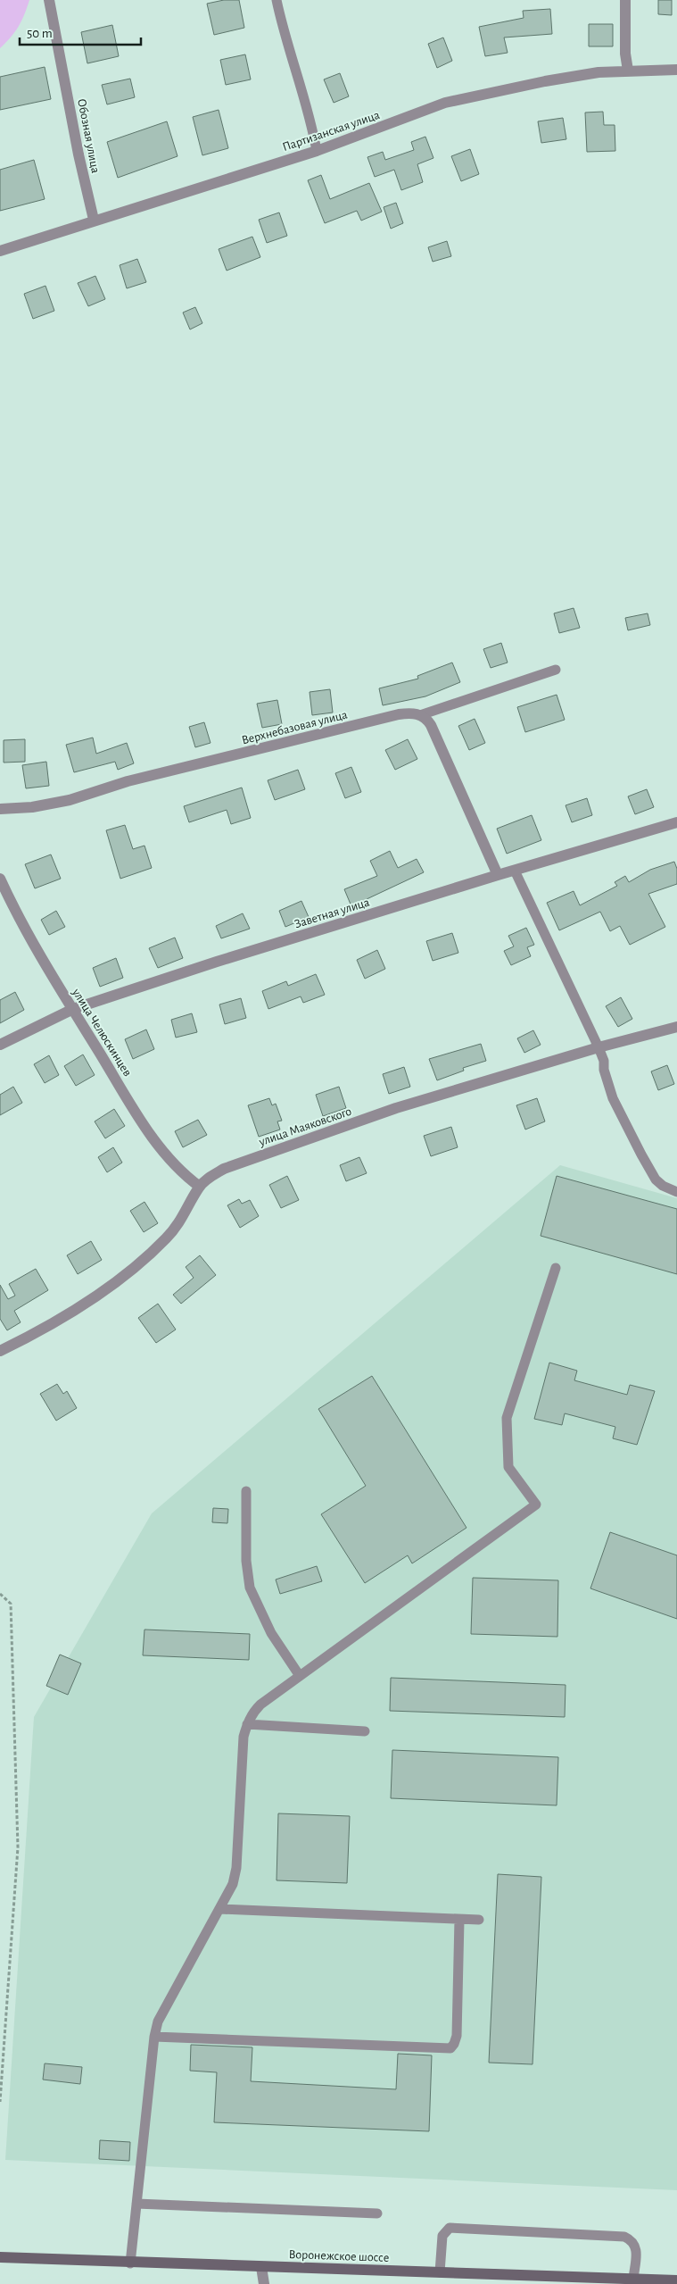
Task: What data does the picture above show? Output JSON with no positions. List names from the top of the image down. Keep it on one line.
{"streets":{"main road":["Воронежское шоссе"],"street":["Партизанская улица","Обозная улица","Верхнебазовая улица","Заветная улица","улица Челюскинцев","улица Маяковского"]},"crossings":[["Партизанская улица","Обозная улица"],["Заветная улица","улица Челюскинцев"],["улица Челюскинцев","улица Маяковского"]],"scale_bar":"50 m"}
